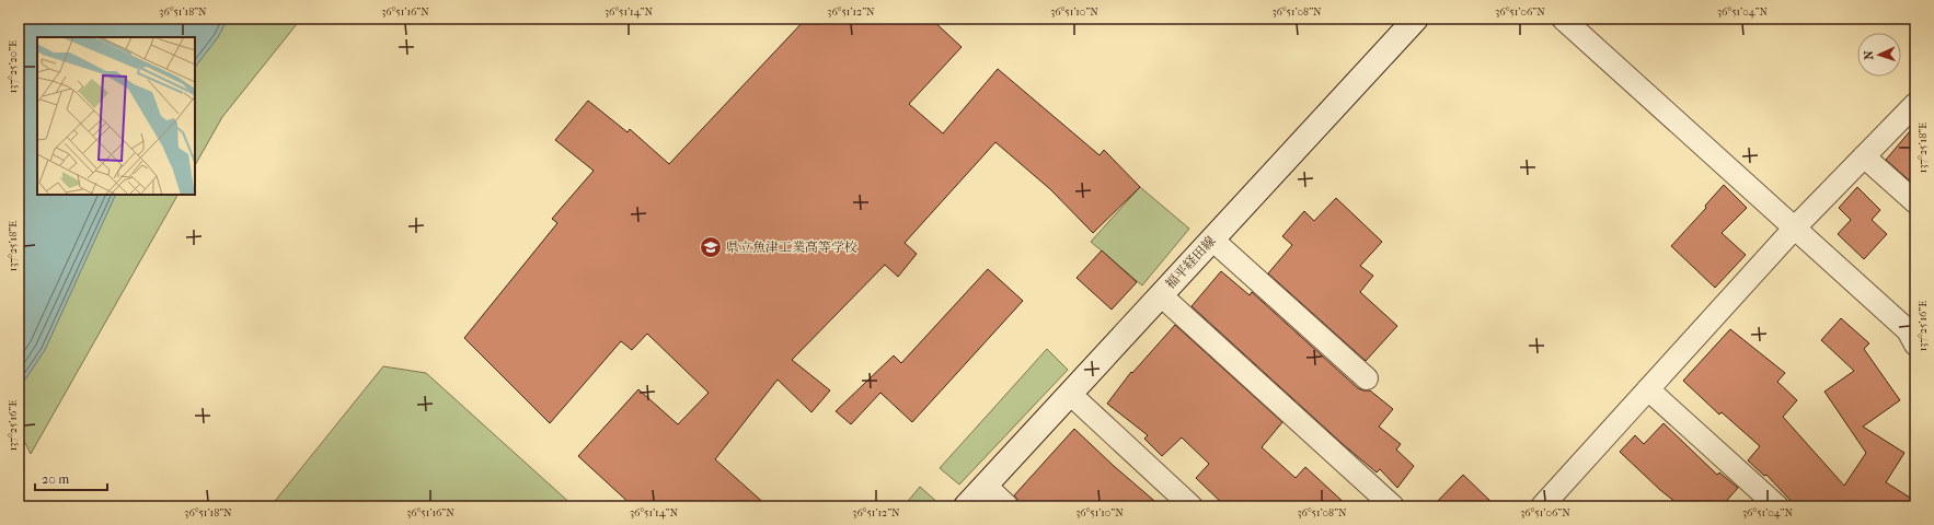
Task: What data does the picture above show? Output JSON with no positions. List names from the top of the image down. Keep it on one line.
{"streets":{"main road":["福平経田線"]},"places":{"school or university":["県立魚津工業高等学校"]},"scale_bar":"20 m","north":"left","coordinates":["36°51'18\"N","36°51'16\"N","36°51'14\"N","36°51'12\"N","36°51'10\"N","36°51'08\"N","36°51'06\"N","36°51'04\"N","137°25'20\"E","137°25'18\"E","137°25'16\"E"]}
